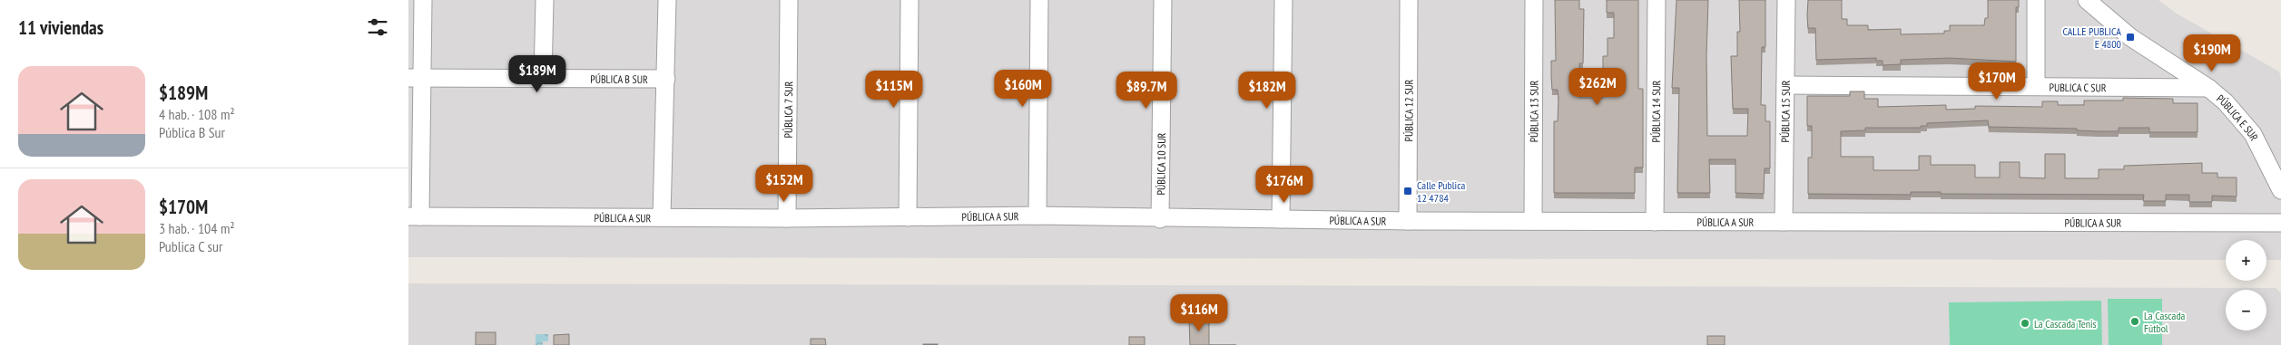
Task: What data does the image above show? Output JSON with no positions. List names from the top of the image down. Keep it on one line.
{"streets":{"street":["PÚBLICA B SUR","PUBLICA C SUR","PÚBLICA 7 SUR","PÚBLICA 12 SUR","PÚBLICA 13 SUR","PÚBLICA 14 SUR","PÚBLICA 15 SUR","PÚBLICA E SUR","PÚBLICA 10 SUR","PÚBLICA A SUR"]},"crossings":[["PUBLICA C SUR","PÚBLICA 15 SUR"],["PUBLICA C SUR","PÚBLICA E SUR"],["PÚBLICA 7 SUR","PÚBLICA A SUR"],["PÚBLICA 12 SUR","PÚBLICA A SUR"],["PÚBLICA 13 SUR","PÚBLICA A SUR"],["PÚBLICA 14 SUR","PÚBLICA A SUR"],["PÚBLICA 15 SUR","PÚBLICA A SUR"],["PÚBLICA 10 SUR","PÚBLICA A SUR"]],"places":{"transit":["CALLE PUBLICA E 4800","Calle Publica 12 4784"],"other":["La Cascada Fútbol","La Cascada Tenis"]},"page":{"heading":"11 viviendas","price":["$190M","$189M","$170M","$262M","$160M","$115M","$89.7M","$182M","$152M","$176M","$116M"],"list":[{"name":"$189M","note":"4 hab. · 108 m² · Pública B Sur"},{"name":"$170M","note":"3 hab. · 104 m² · Publica C sur"}],"map_buttons":["+","−"]}}
